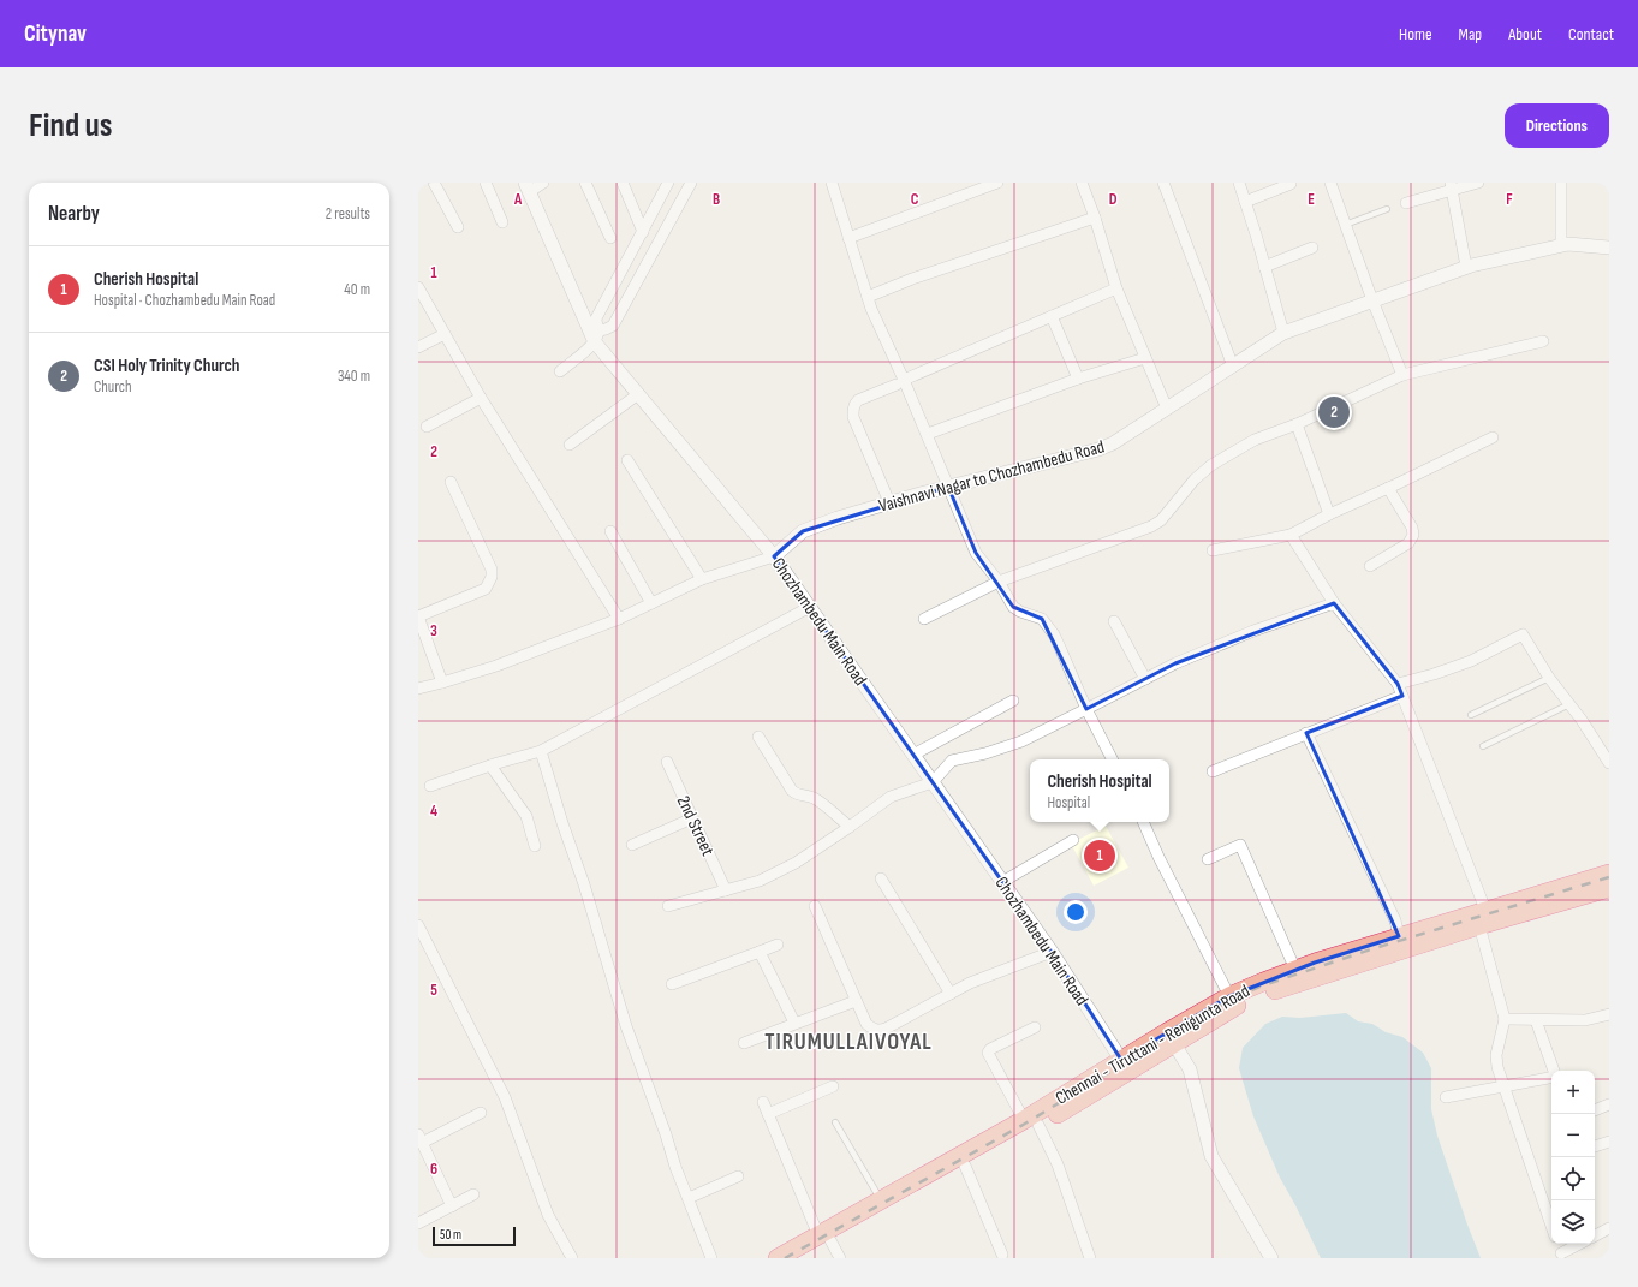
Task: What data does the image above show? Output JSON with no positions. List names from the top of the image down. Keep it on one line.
{"streets":{"highway":["Chennai - Tiruttani - Renigunta Road"],"street":["Vaishnavi Nagar to Chozhambedu Road","Chozhambedu Main Road","2nd Street"]},"crossings":[["Vaishnavi Nagar to Chozhambedu Road","Chozhambedu Main Road"],["Chozhambedu Main Road","Chennai - Tiruttani - Renigunta Road"]],"districts":["TIRUMULLAIVOYAL"],"scale_bar":"50 m","page":{"header":"Citynav","nav":["Home","Map","About","Contact"],"buttons":"Directions","title":"Find us","heading":["Nearby","2 results"],"list":[{"mark":"1","name":"Cherish Hospital","note":"Hospital · Chozhambedu Main Road","value":"40 m"},{"mark":"2","name":"CSI Holy Trinity Church","note":"Church","value":"340 m"}],"pins":["2","1"],"popup":["Cherish Hospital","Hospital"],"map_buttons":["+","−"],"scale":"50 m"},"grid":{"columns":["A","B","C","D","E","F"],"rows":["1","2","3","4","5","6"]}}
